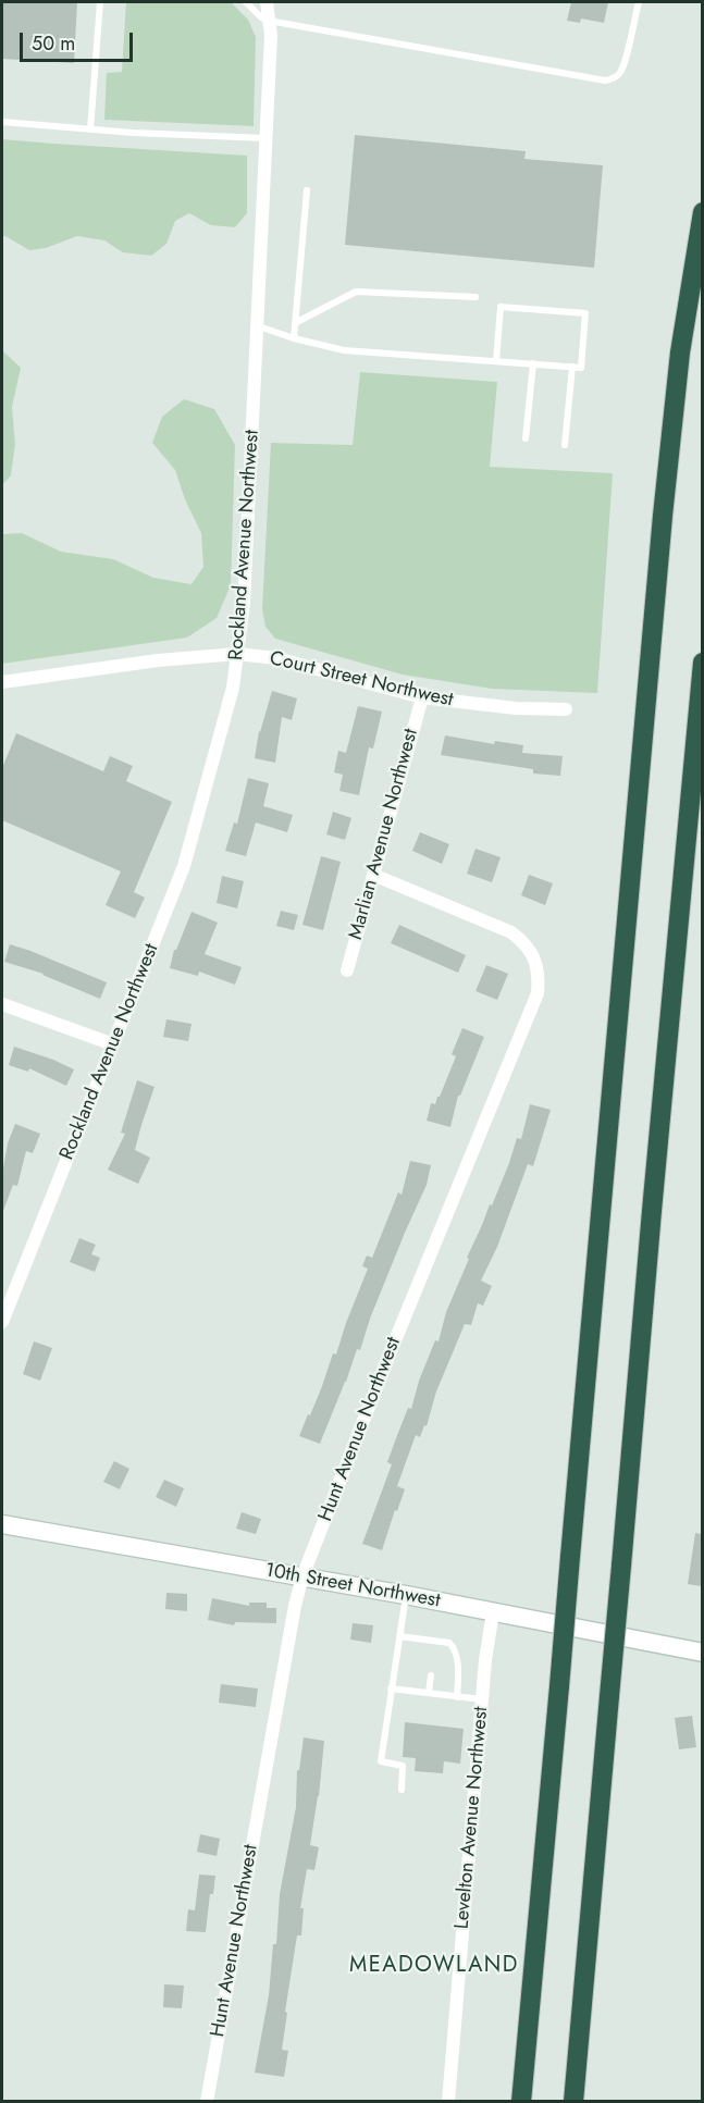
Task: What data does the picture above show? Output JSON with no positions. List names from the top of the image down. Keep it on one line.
{"streets":{"main road":["10th Street Northwest"],"street":["Rockland Avenue Northwest","Court Street Northwest","Marlian Avenue Northwest","Hunt Avenue Northwest","Levelton Avenue Northwest"]},"crossings":[["Rockland Avenue Northwest","Court Street Northwest"],["Court Street Northwest","Marlian Avenue Northwest"],["Marlian Avenue Northwest","Hunt Avenue Northwest"],["Hunt Avenue Northwest","10th Street Northwest"],["10th Street Northwest","Levelton Avenue Northwest"]],"districts":["MEADOWLAND"],"scale_bar":"50 m"}
